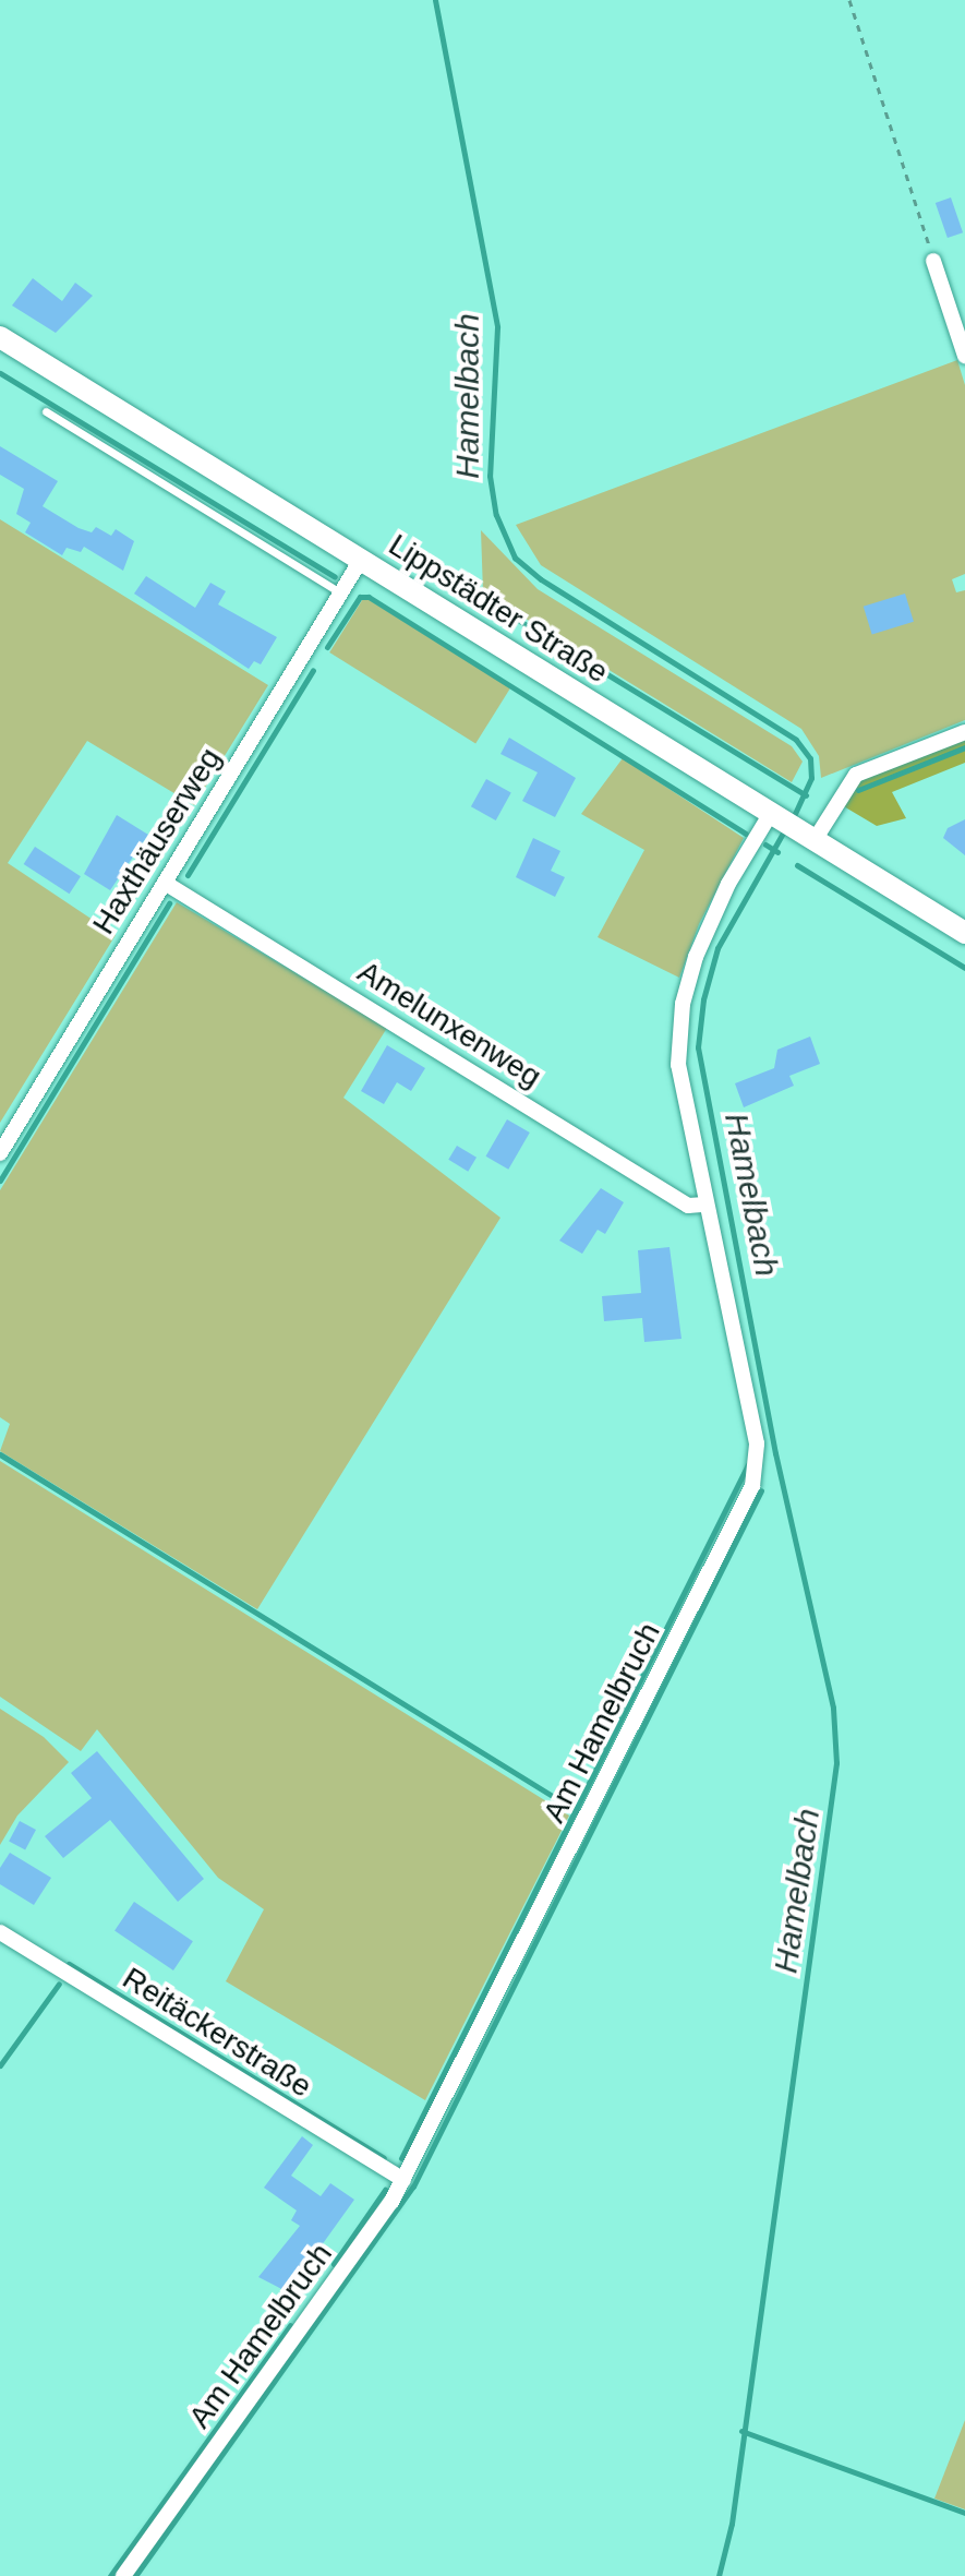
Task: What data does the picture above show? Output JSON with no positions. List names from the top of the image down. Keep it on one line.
{"streets":{"street":["Lippstädter Straße","Haxthäuserweg","Amelunxenweg","Am Hamelbruch","Reitäckerstraße"]},"crossings":[["Lippstädter Straße","Haxthäuserweg"],["Lippstädter Straße","Am Hamelbruch"],["Haxthäuserweg","Amelunxenweg"],["Amelunxenweg","Am Hamelbruch"],["Am Hamelbruch","Reitäckerstraße"]],"water":["Hamelbach"]}
